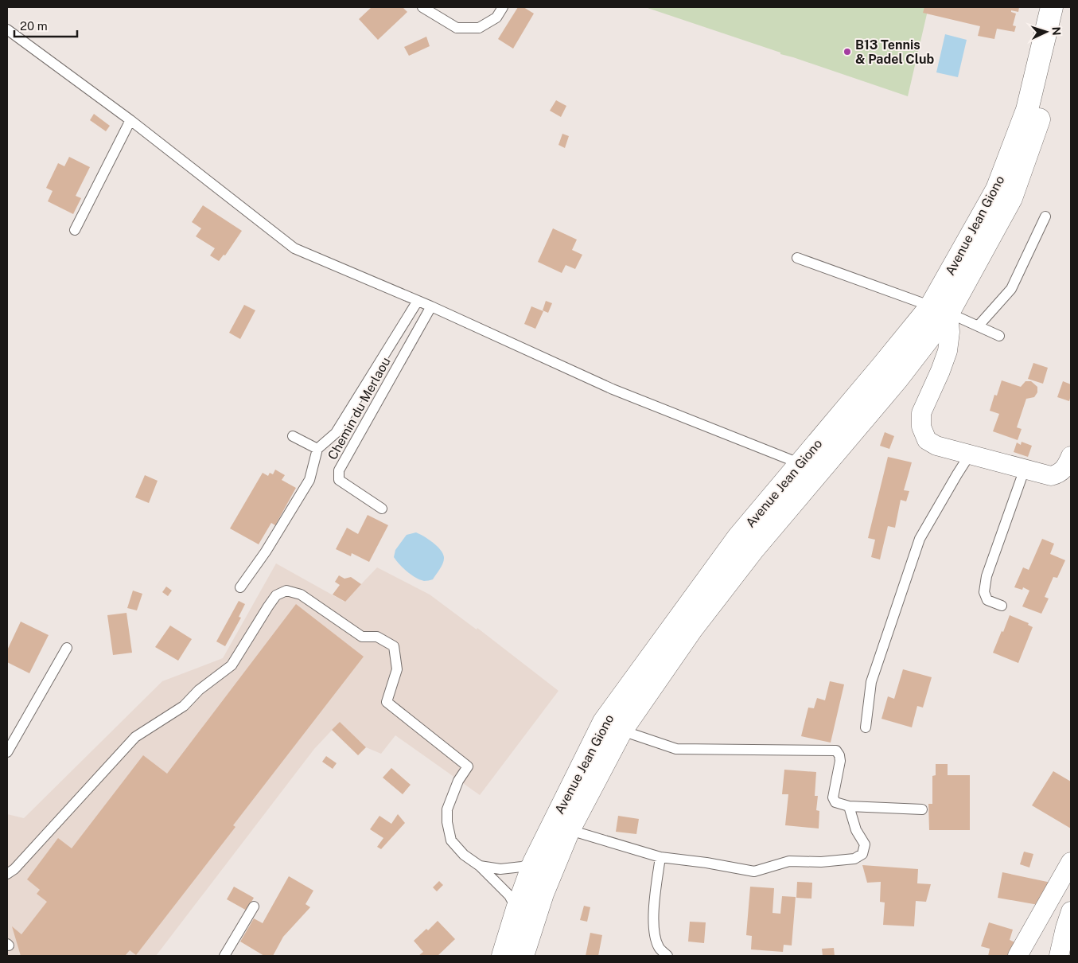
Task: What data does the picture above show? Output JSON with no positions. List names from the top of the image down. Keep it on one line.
{"streets":{"main road":["Avenue Jean Giono"],"lane":["Chemin du Merlaou"]},"places":["B13 Tennis & Padel Club"],"scale_bar":"20 m","north":"right"}
